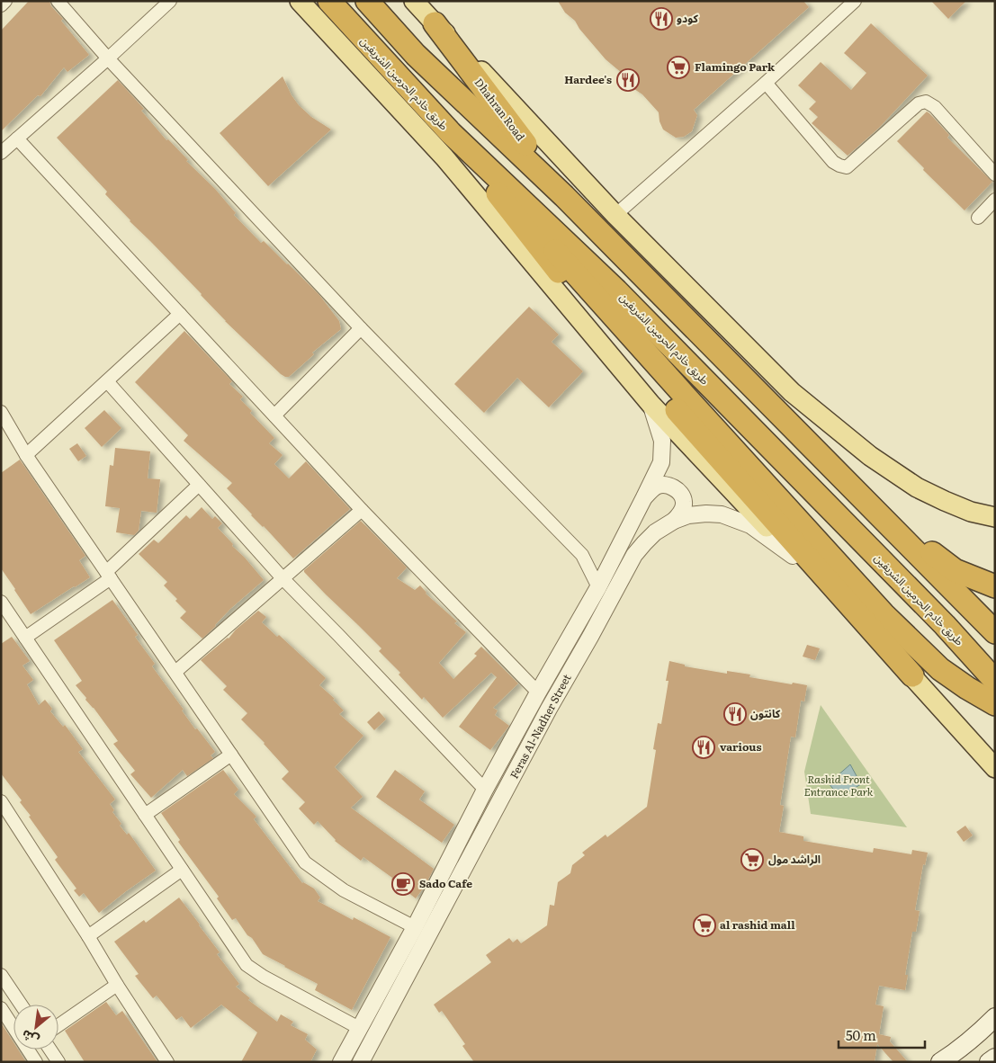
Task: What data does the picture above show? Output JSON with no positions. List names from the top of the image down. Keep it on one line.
{"streets":{"highway":["طريق خادم الحرمين الشريفين","Dhahran Road"],"street":["Feras Al-Nadher Street"]},"parks":["Rashid Front Entrance Park"],"places":{"restaurant":["كودو","Hardee's","كانتون","various"],"supermarket":["Flamingo Park","الراشد مول","al rashid mall"],"cafe":["Sado Cafe"]},"scale_bar":"50 m","north":"bottom left"}
